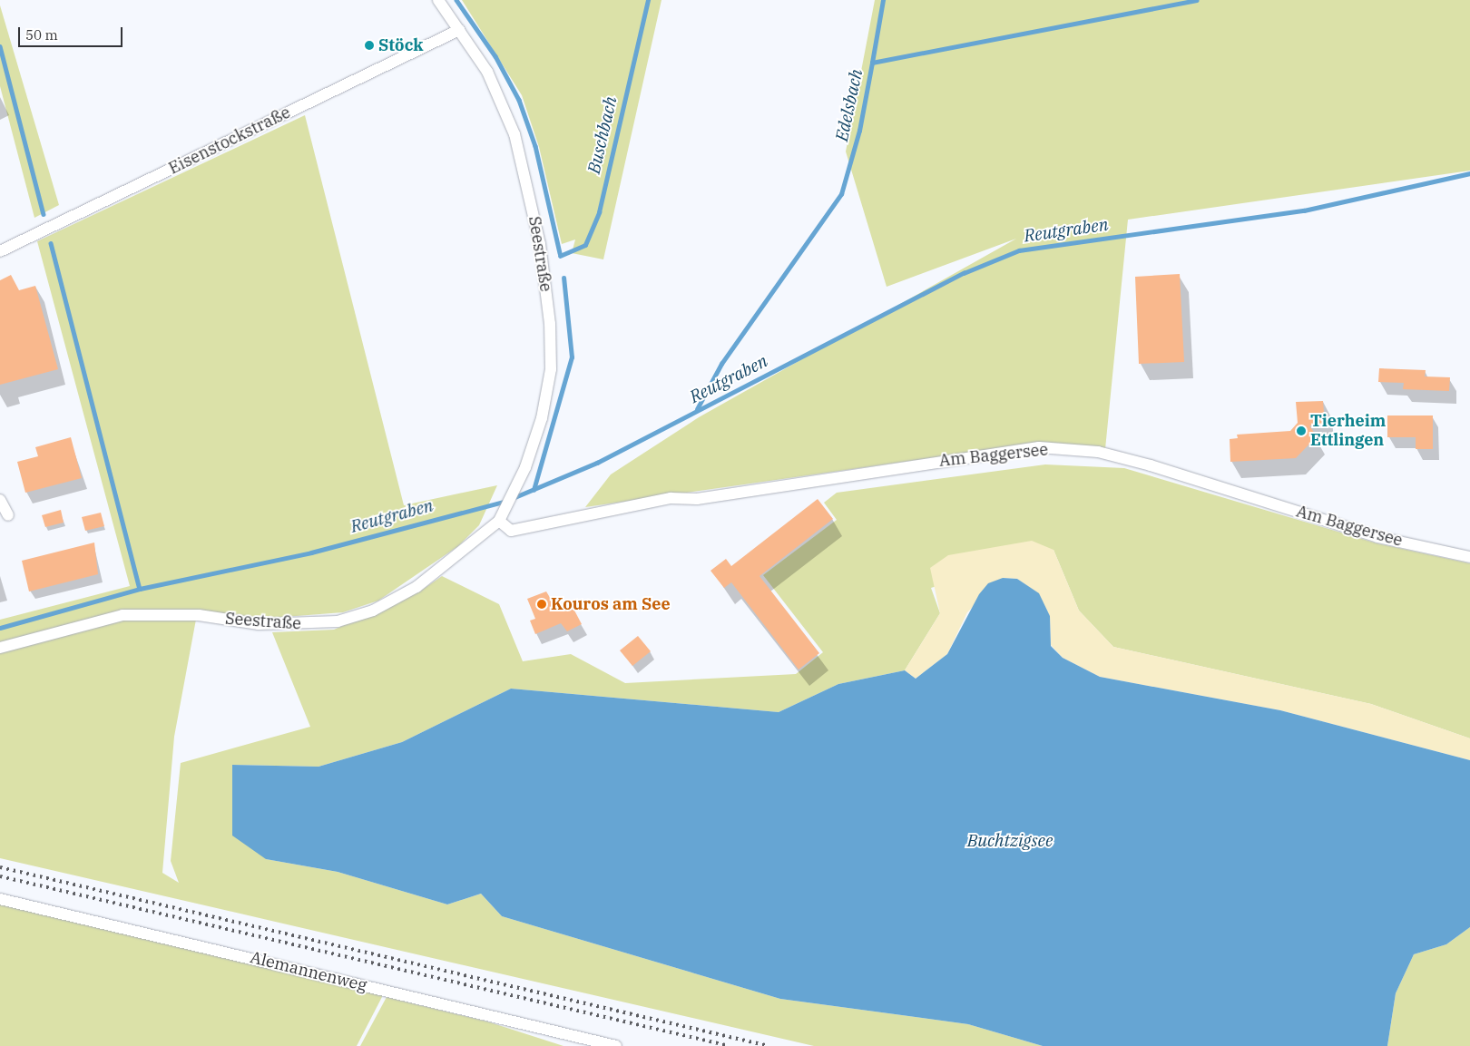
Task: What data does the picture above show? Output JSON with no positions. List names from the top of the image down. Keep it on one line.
{"streets":{"street":["Eisenstockstraße","Seestraße","Am Baggersee","Alemannenweg"]},"crossings":[["Eisenstockstraße","Seestraße"],["Seestraße","Am Baggersee"]],"water":["Edelsbach","Buschbach","Reutgraben","Buchtzigsee"],"places":["Stöck","Tierheim Ettlingen","Kouros am See"],"scale_bar":"50 m"}
